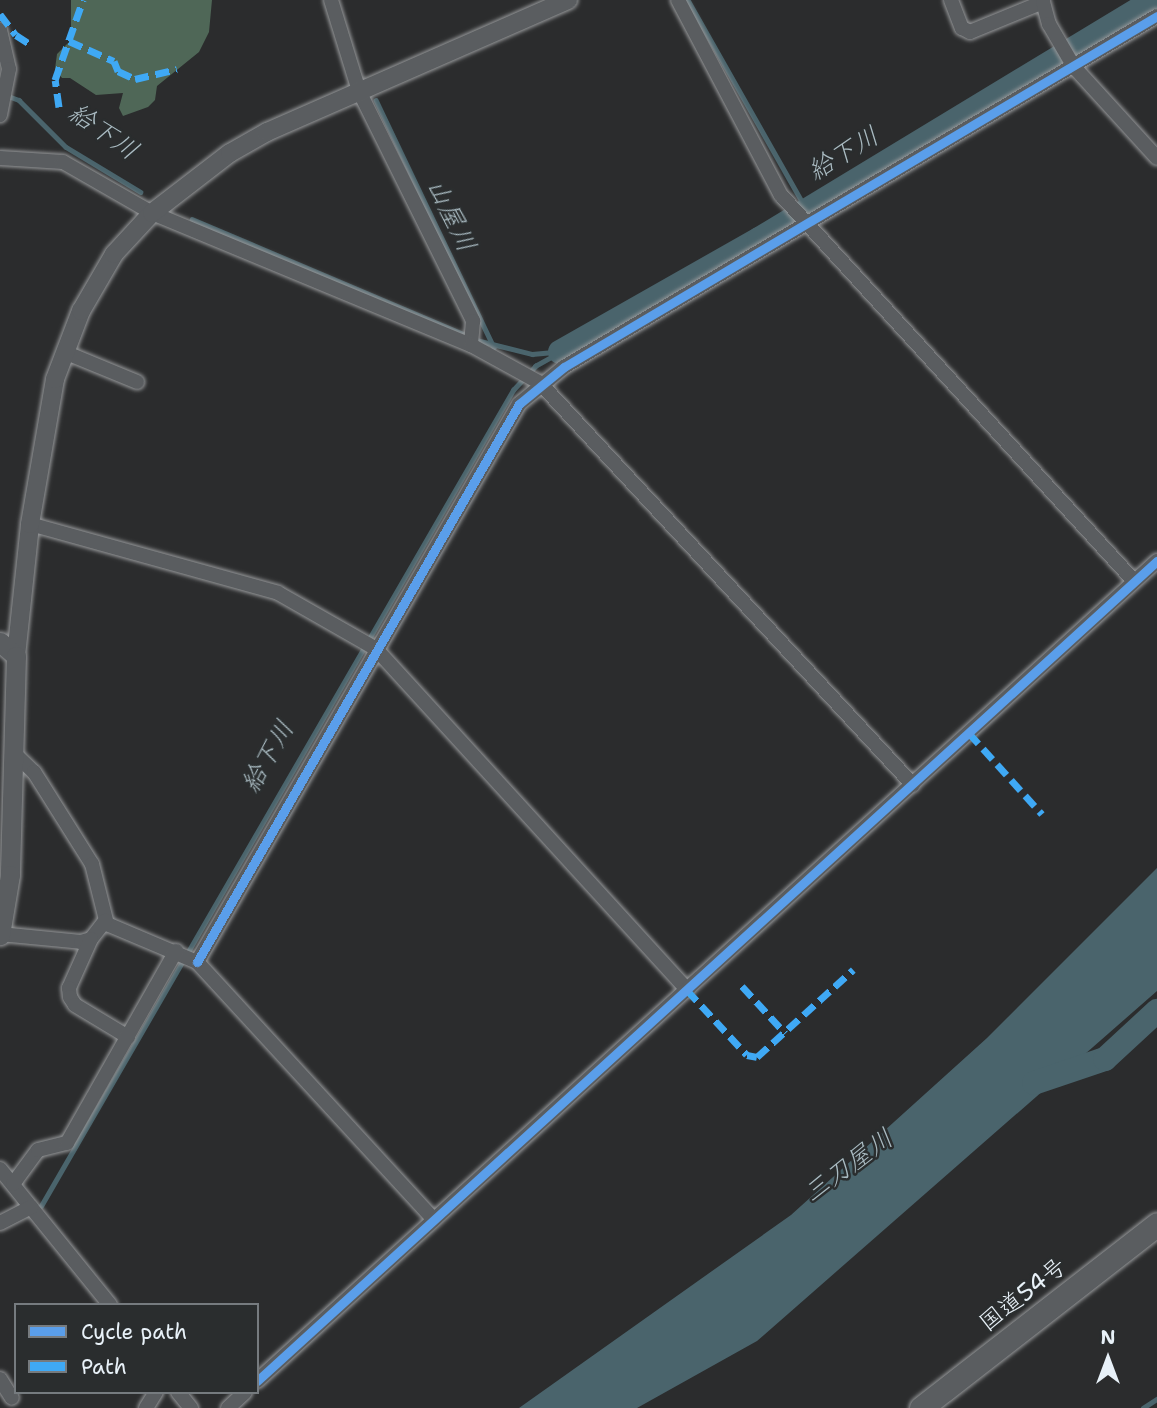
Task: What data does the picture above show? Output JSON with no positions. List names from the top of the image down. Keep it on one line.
{"streets":{"highway":["国道54号"]},"water":["給下川","山屋川","三刀屋川"],"legend":["Cycle path","Path"],"north":"top"}
